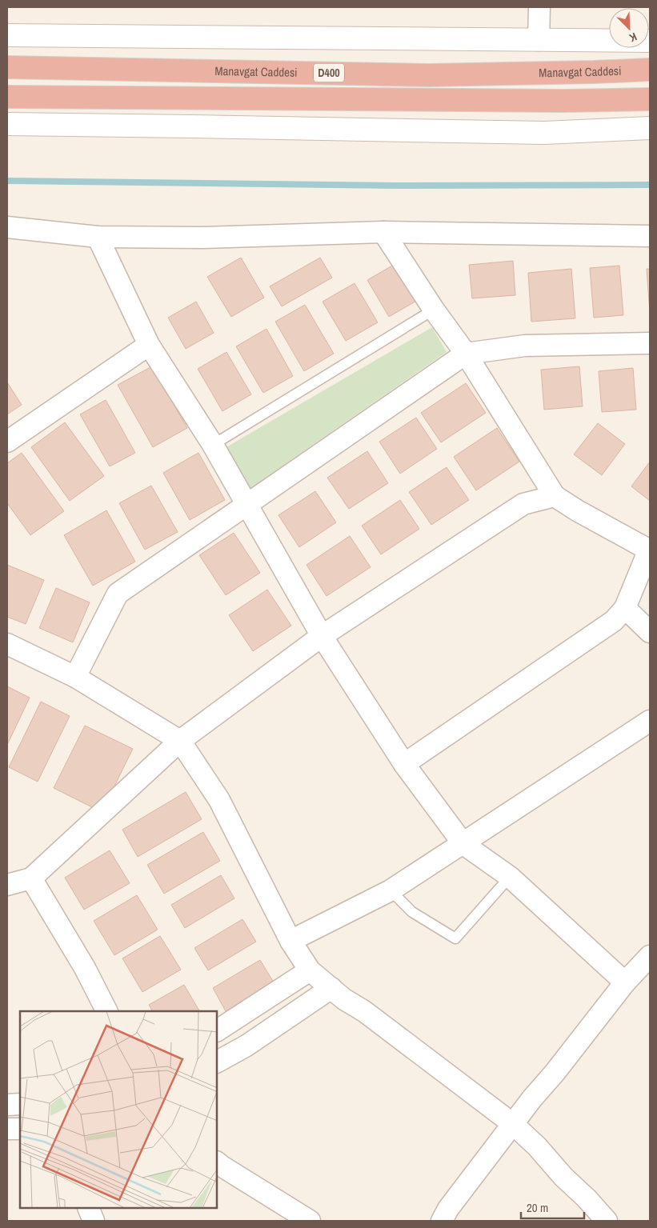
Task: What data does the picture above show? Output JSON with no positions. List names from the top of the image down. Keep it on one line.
{"streets":{"highway":["Manavgat Caddesi","D400"]},"scale_bar":"20 m","north":"bottom right"}
